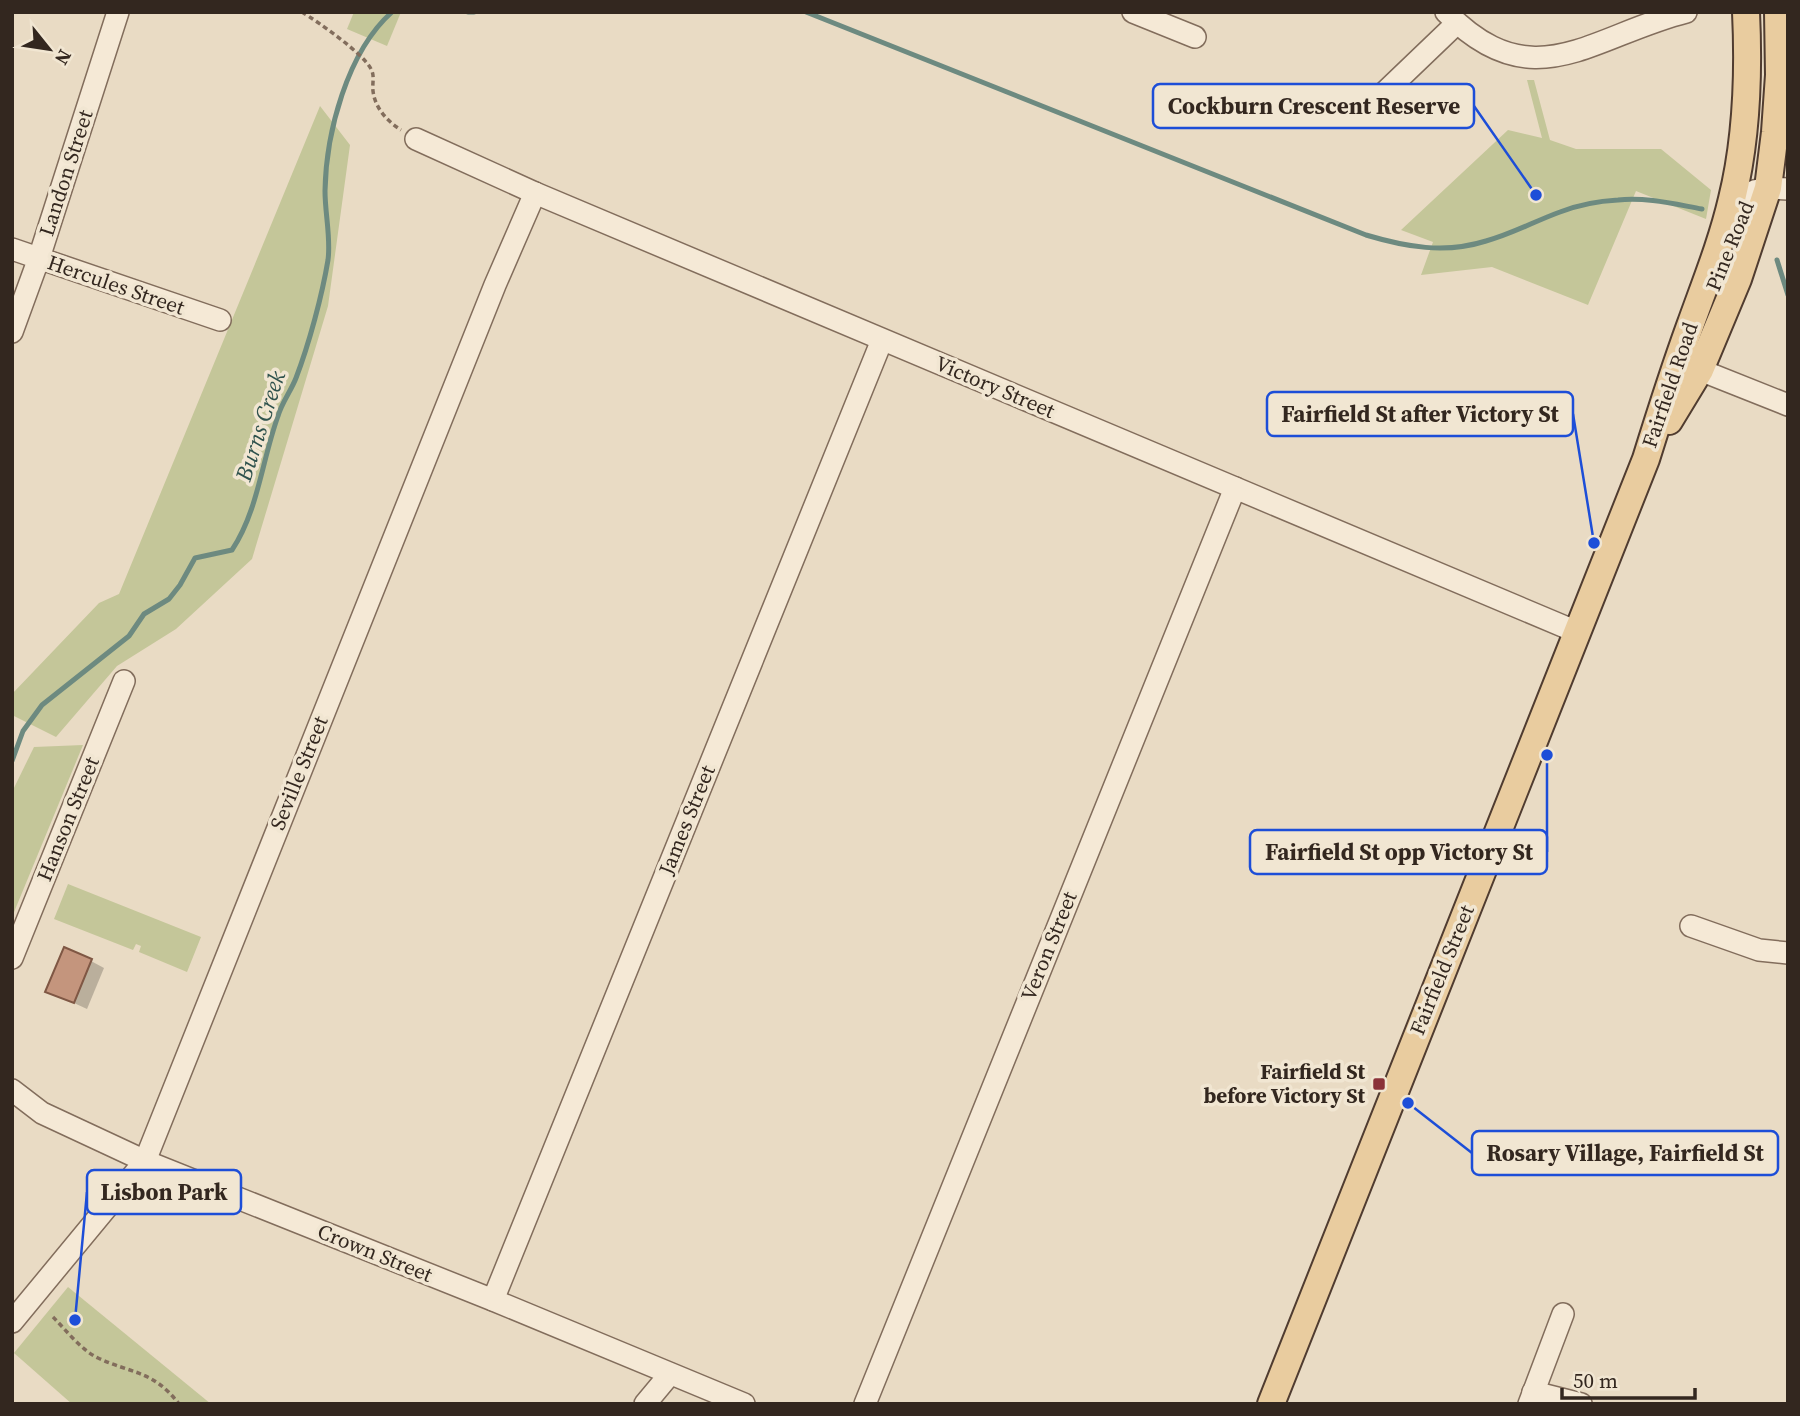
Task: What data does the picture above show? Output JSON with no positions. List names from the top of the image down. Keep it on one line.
{"streets":{"main road":["Fairfield Road","Fairfield Street"],"street":["Landon Street","Pine Road","Hercules Street","Victory Street","Seville Street","Hanson Street","James Street","Veron Street","Crown Street"]},"crossings":[["Landon Street","Hercules Street"],["Pine Road","Fairfield Road"],["Fairfield Road","Fairfield Street"],["Victory Street","Seville Street"],["Victory Street","James Street"],["Victory Street","Veron Street"],["Victory Street","Fairfield Street"],["Seville Street","Crown Street"],["James Street","Crown Street"]],"water":["Burns Creek"],"places":{"other":["Cockburn Crescent Reserve","Fairfield St after Victory St","Fairfield St opp Victory St","Rosary Village, Fairfield St","Lisbon Park"],"transit":["Fairfield St before Victory St"]},"scale_bar":"50 m","north":"bottom right"}
